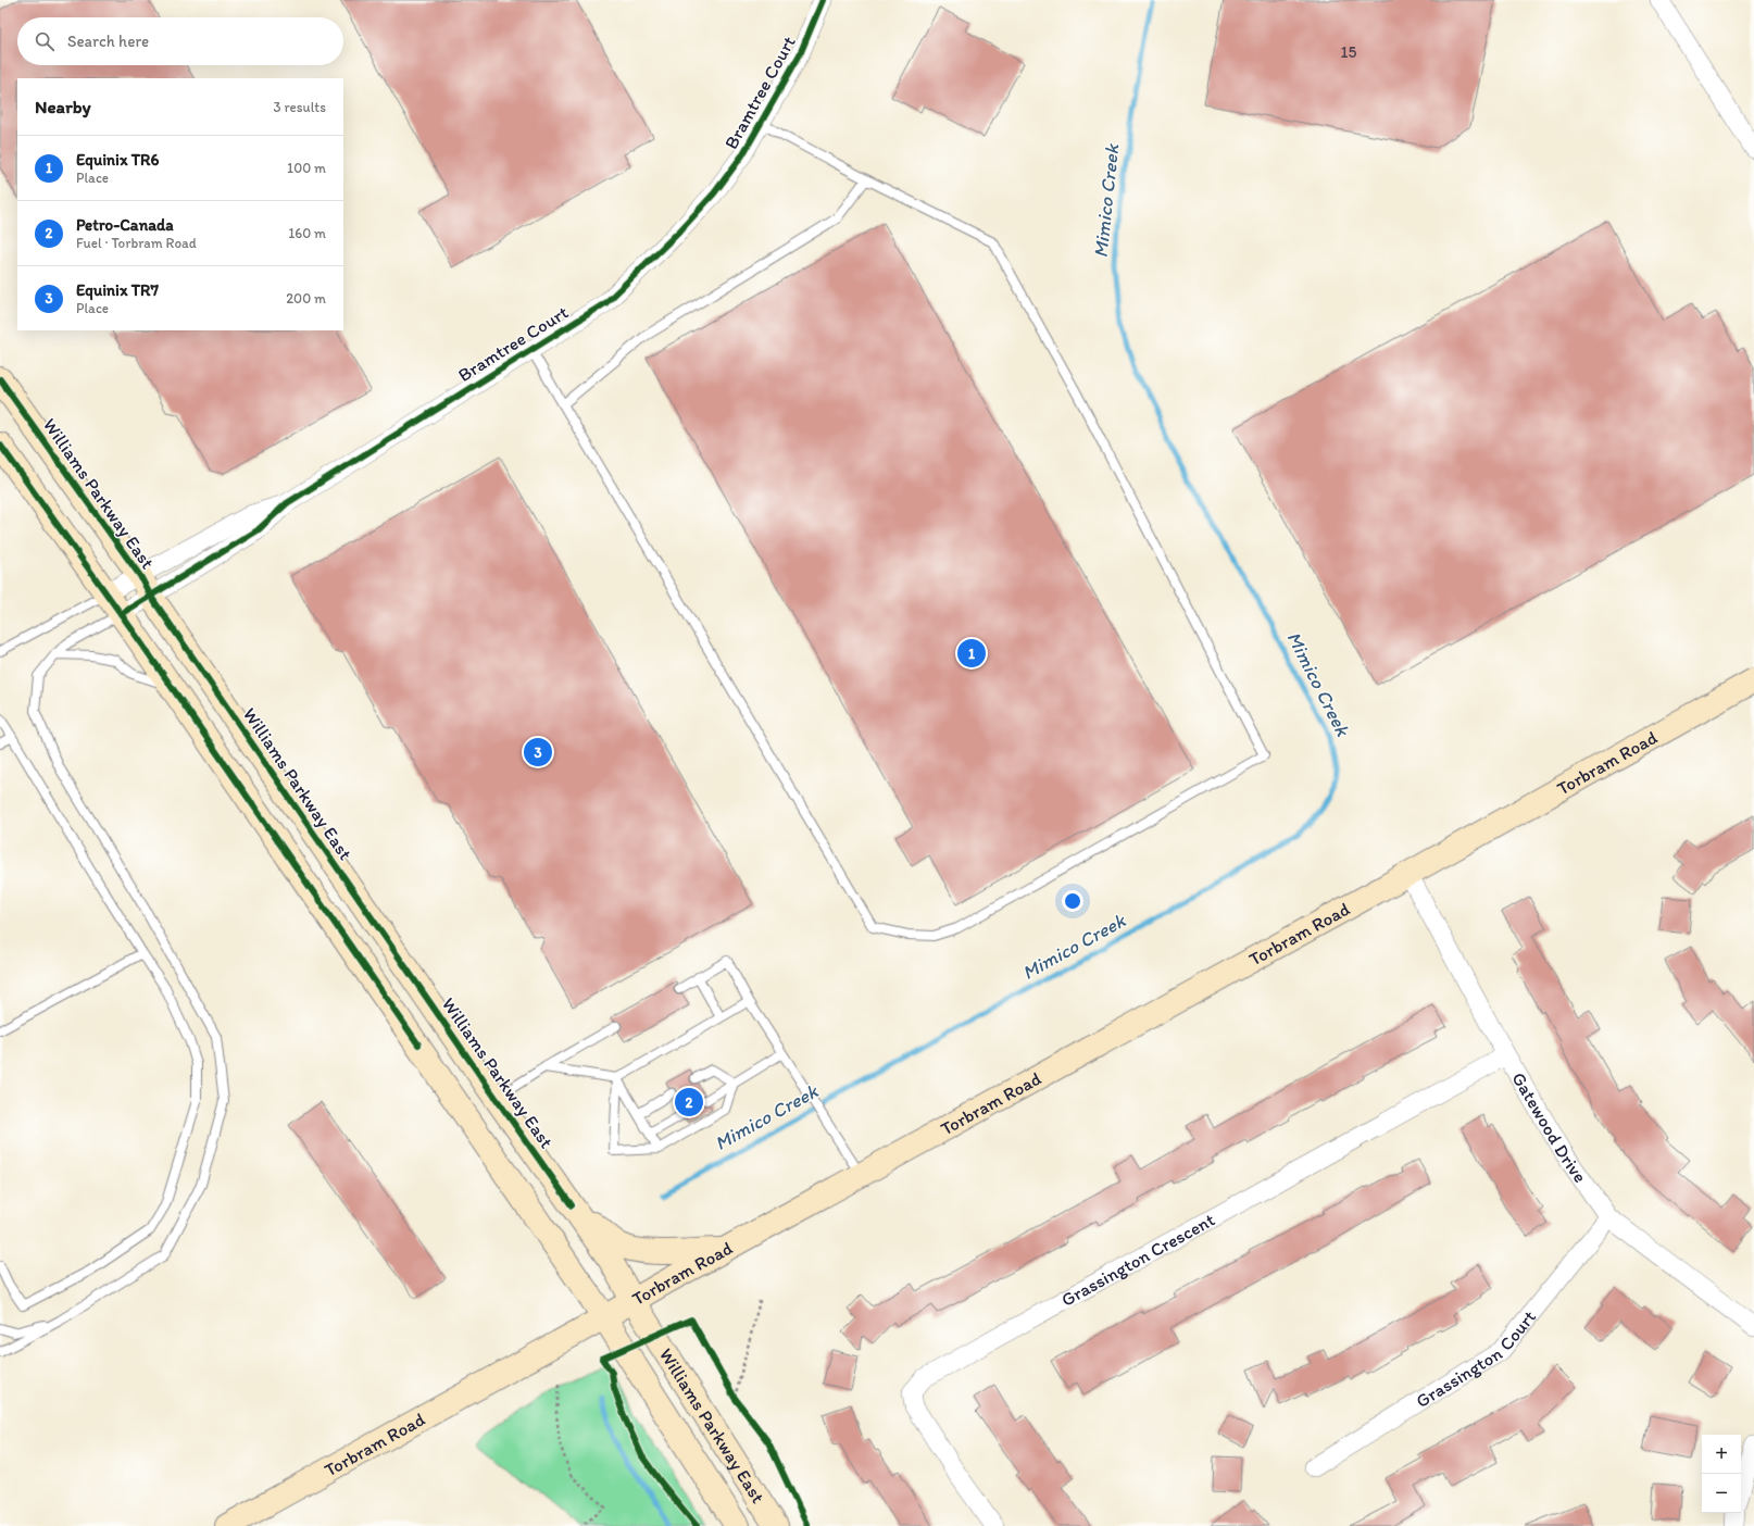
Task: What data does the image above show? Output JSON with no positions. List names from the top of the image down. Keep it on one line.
{"streets":{"main road":["Williams Parkway East","Torbram Road"],"street":["Bramtree Court","Gatewood Drive","Grassington Crescent","Grassington Court"]},"crossings":[["Bramtree Court","Williams Parkway East"],["Williams Parkway East","Torbram Road"],["Torbram Road","Gatewood Drive"],["Gatewood Drive","Grassington Crescent"],["Gatewood Drive","Grassington Court"]],"water":["Mimico Creek"],"house_numbers":["15"],"page":{"search":"Search here","heading":["Nearby","3 results"],"list":[{"mark":"1","name":"Equinix TR6","note":"Place","value":"100 m"},{"mark":"2","name":"Petro-Canada","note":"Fuel · Torbram Road","value":"160 m"},{"mark":"3","name":"Equinix TR7","note":"Place","value":"200 m"}],"pins":["1","3","2"],"map_buttons":["+","−"]}}
